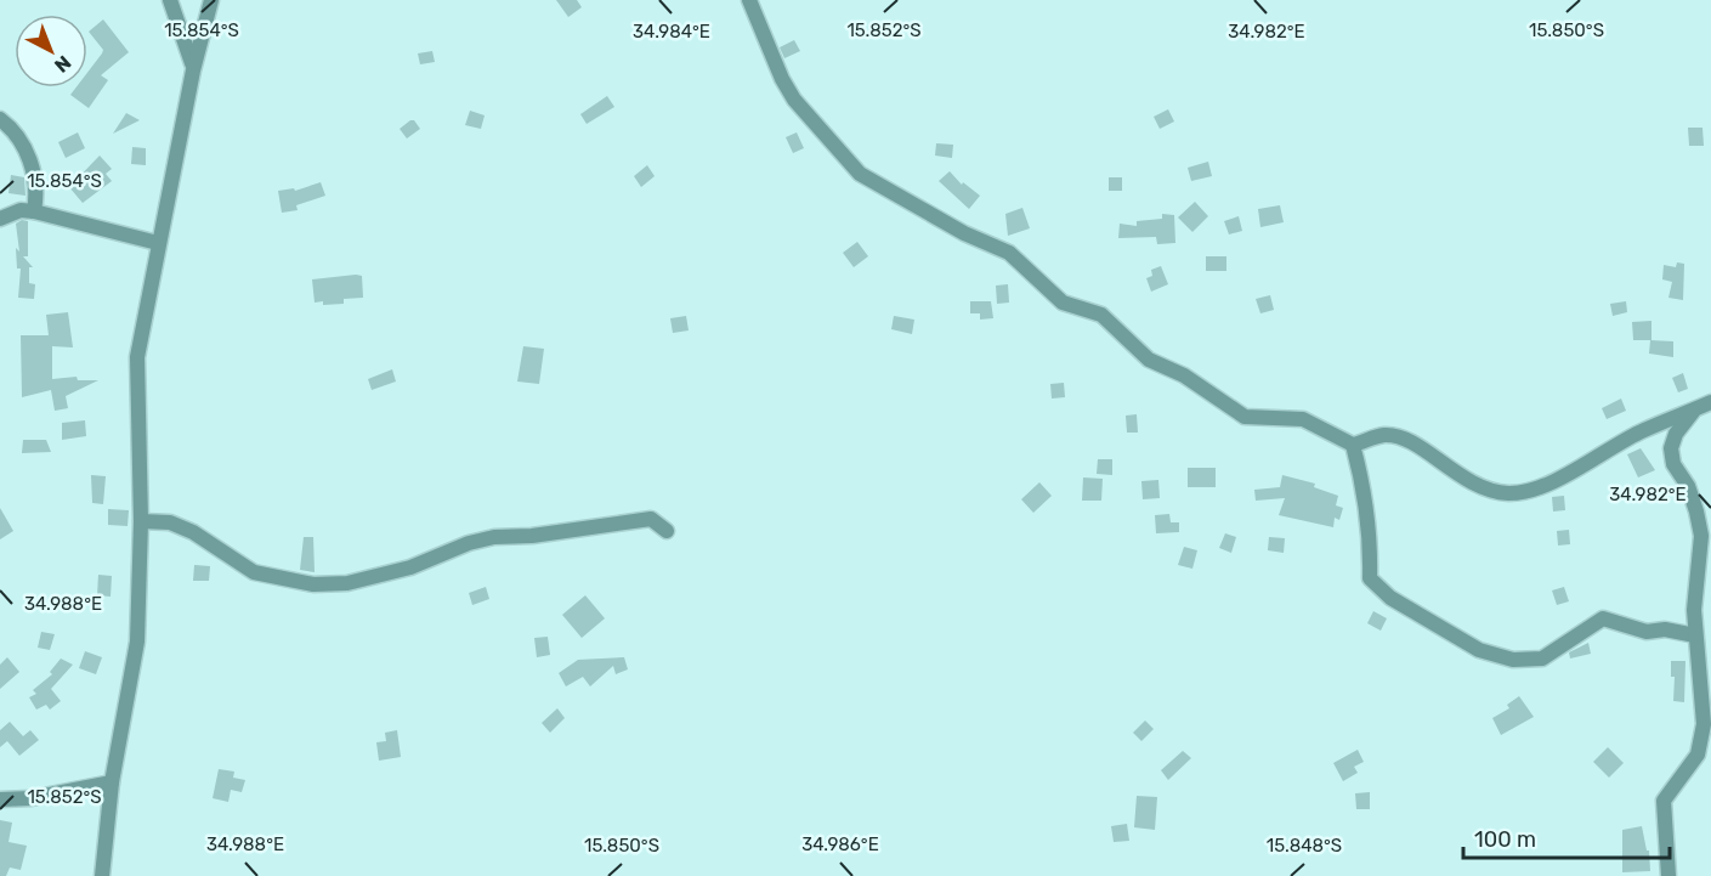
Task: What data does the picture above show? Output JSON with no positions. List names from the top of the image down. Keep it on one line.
{"scale_bar":"100 m","north":"bottom right","coordinates":["15.854°S","15.852°S","15.850°S","34.984°E","34.982°E","34.988°E","34.986°E","15.848°S"]}
